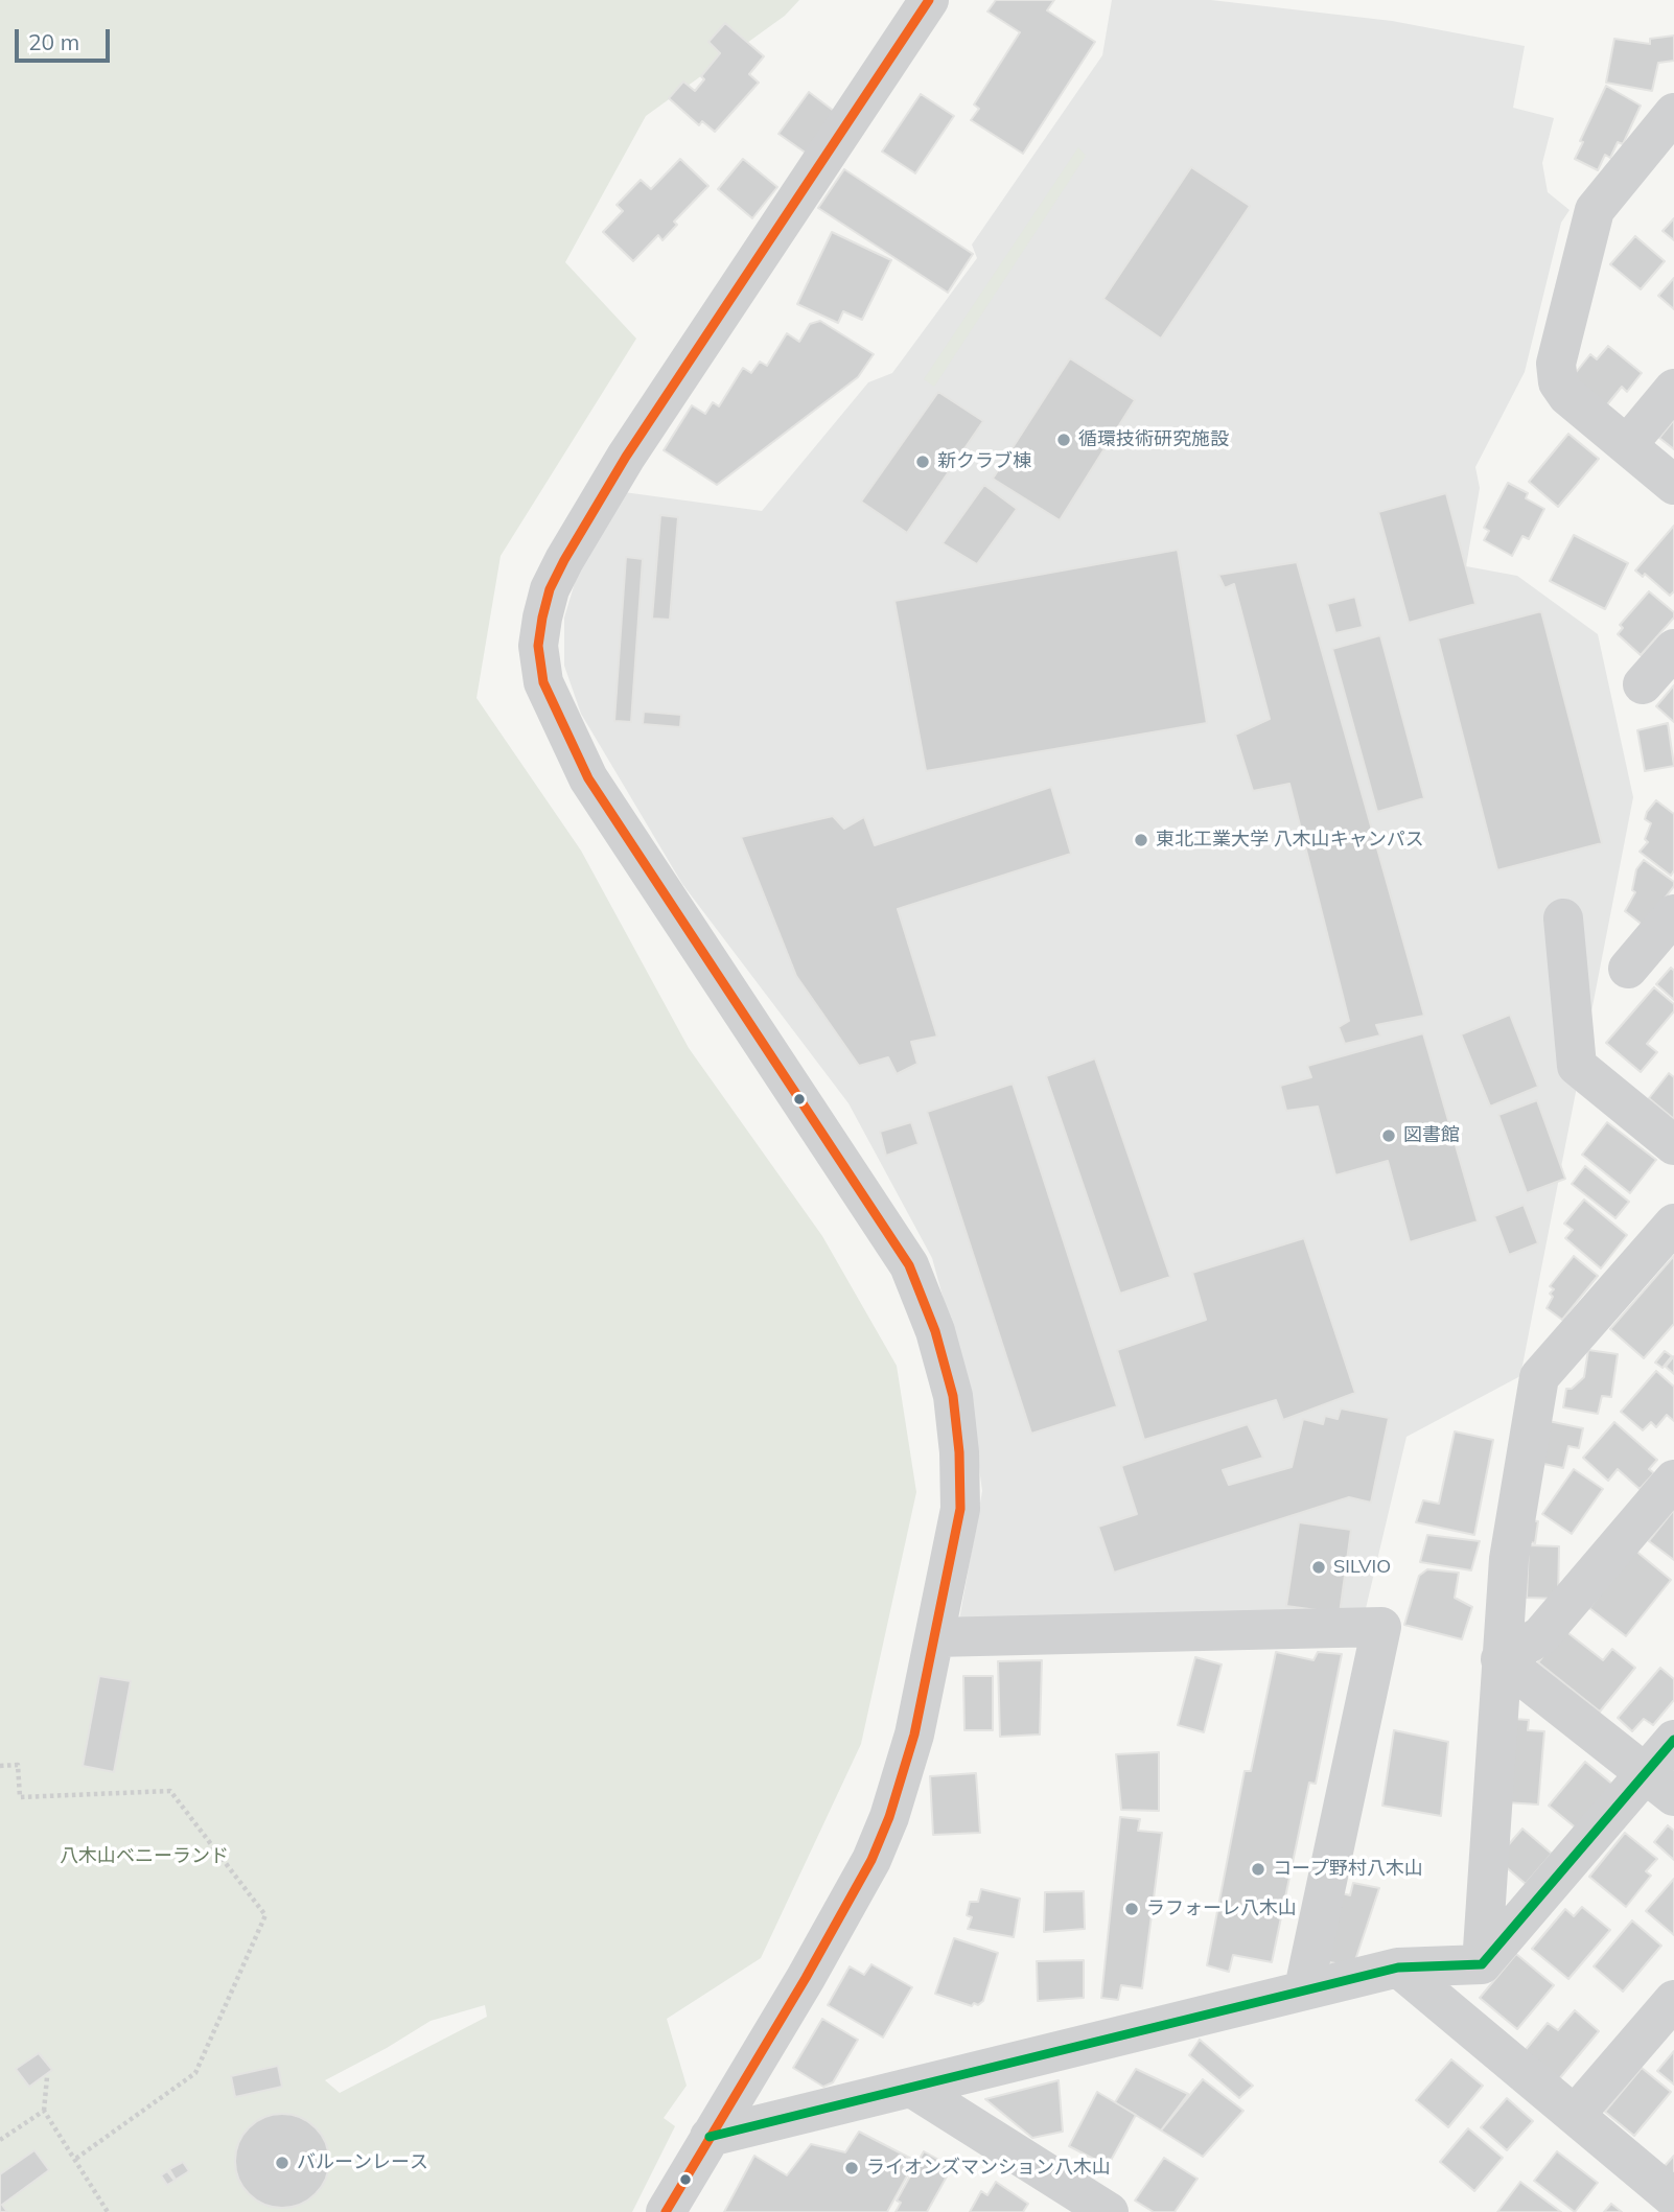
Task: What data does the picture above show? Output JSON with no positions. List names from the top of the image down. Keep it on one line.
{"parks":["八木山ベニーランド"],"places":["循環技術研究施設","新クラブ棟","東北工業大学 八木山キャンパス","図書館","SILVIO","コープ野村八木山","ラフォーレ八木山","バルーンレース","ライオンズマンション八木山"],"scale_bar":"20 m"}
